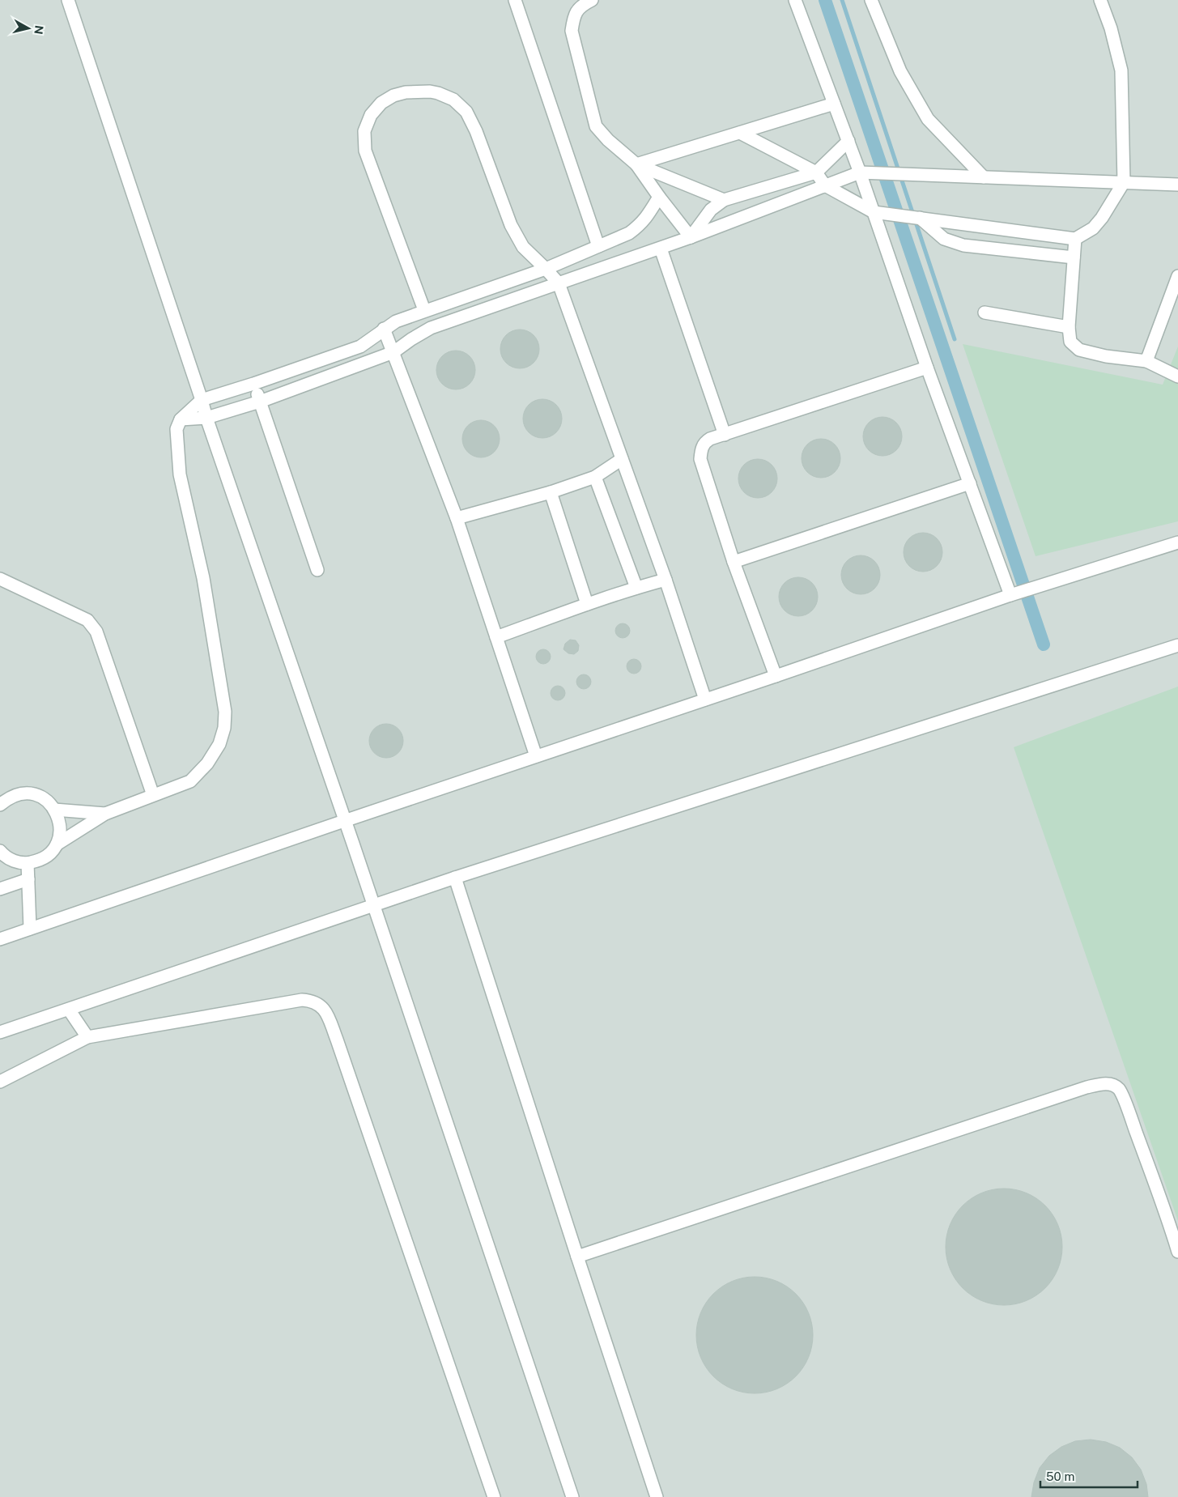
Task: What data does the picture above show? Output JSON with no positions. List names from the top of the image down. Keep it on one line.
{"scale_bar":"50 m","north":"right"}
